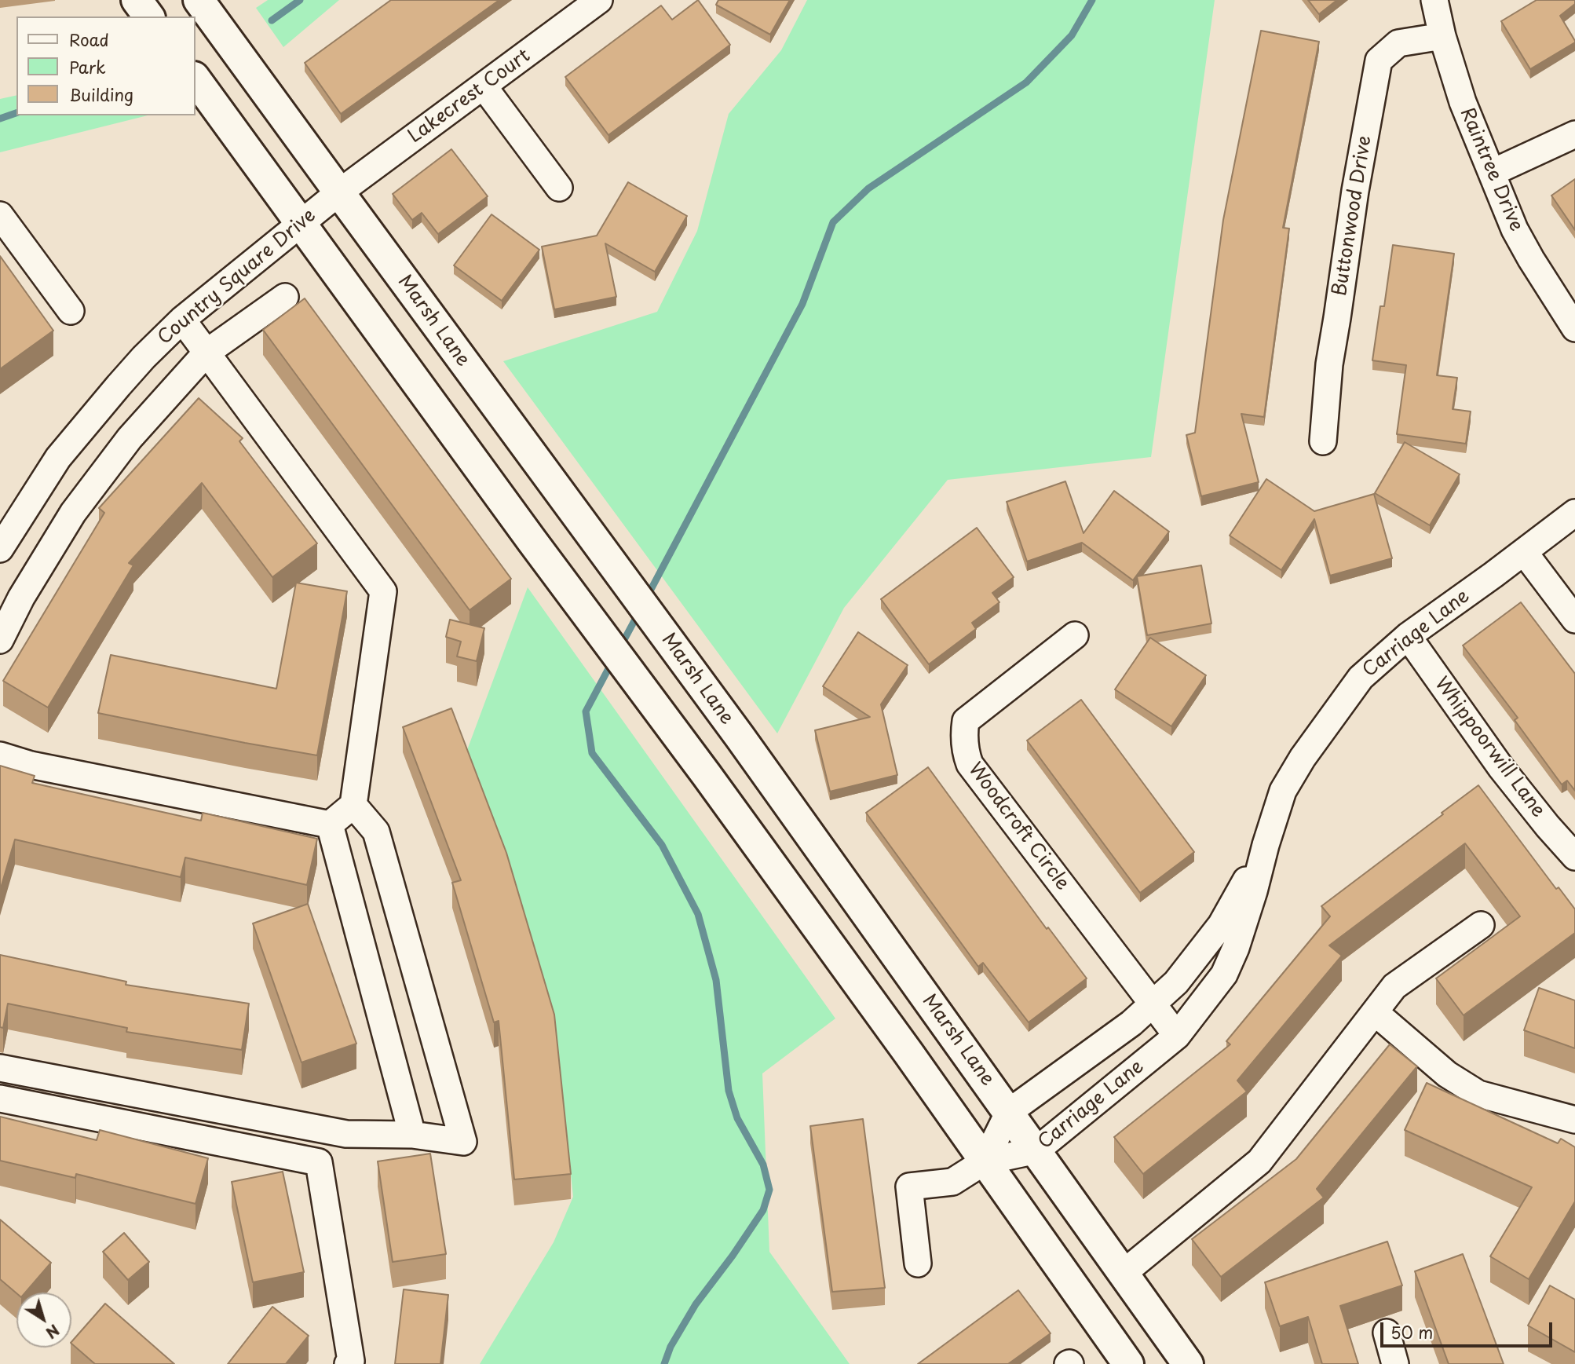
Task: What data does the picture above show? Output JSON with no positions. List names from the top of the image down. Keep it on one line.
{"streets":{"main road":["Marsh Lane"],"street":["Lakecrest Court","Raintree Drive","Buttonwood Drive","Country Square Drive","Carriage Lane","Whippoorwill Lane","Woodcroft Circle"]},"crossings":[["Lakecrest Court","Country Square Drive"],["Lakecrest Court","Marsh Lane"],["Raintree Drive","Buttonwood Drive"],["Country Square Drive","Marsh Lane"],["Marsh Lane","Carriage Lane"],["Carriage Lane","Whippoorwill Lane"],["Carriage Lane","Woodcroft Circle"]],"legend":["Road","Park","Building"],"scale_bar":"50 m","north":"bottom right"}
